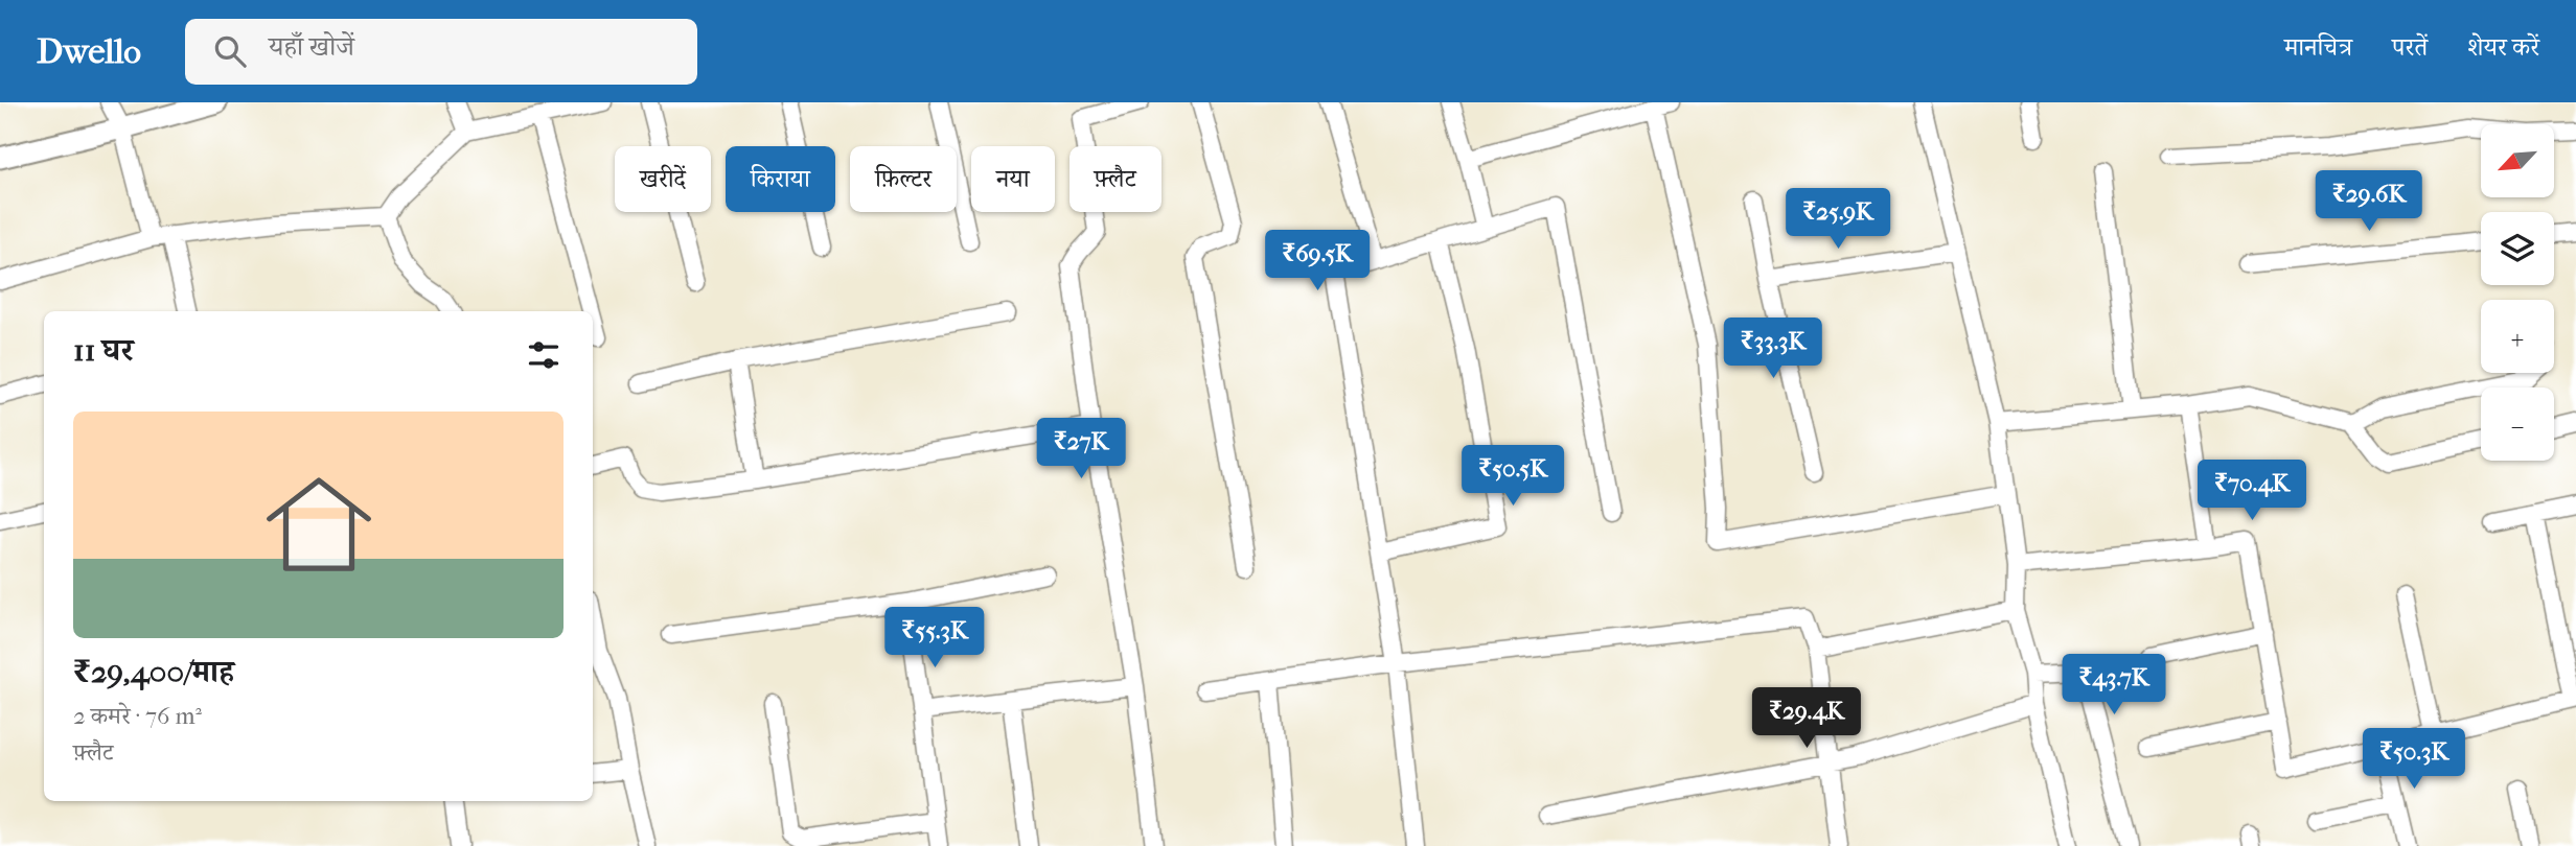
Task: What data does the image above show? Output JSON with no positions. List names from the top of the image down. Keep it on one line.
{"north":"bottom left","page":{"header":"Dwello","search":"यहाँ खोजें","nav":["मानचित्र","परतें","शेयर करें"],"map_buttons":["+","−"],"chip":["खरीदें","किराया","फ़िल्टर","नया","फ़्लैट"],"price":["₹29.6K","₹25.9K","₹69.5K","₹33.3K","₹27K","₹50.5K","₹70.4K","₹55.3K","₹43.7K","₹29.4K","₹50.3K"],"heading":"11 घर","list":[{"name":"₹29,400/माह","note":"2 कमरे · 76 m² · फ़्लैट"}]}}
